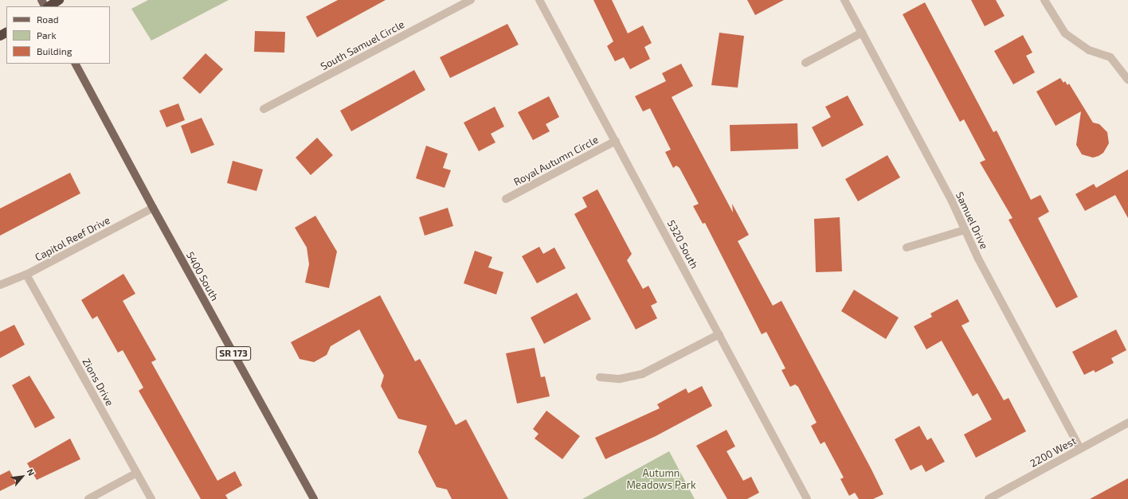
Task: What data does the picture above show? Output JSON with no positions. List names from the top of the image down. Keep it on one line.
{"streets":{"main road":["5400 South","SR 173"],"street":["South Samuel Circle","Royal Autumn Circle","Samuel Drive","Capitol Reef Drive","5320 South","Zions Drive","2200 West"]},"crossings":[["Royal Autumn Circle","5320 South"],["Samuel Drive","2200 West"],["Capitol Reef Drive","5400 South"],["Capitol Reef Drive","Zions Drive"]],"parks":["Autumn Meadows Park"],"legend":["Road","Park","Building"],"north":"top right"}
